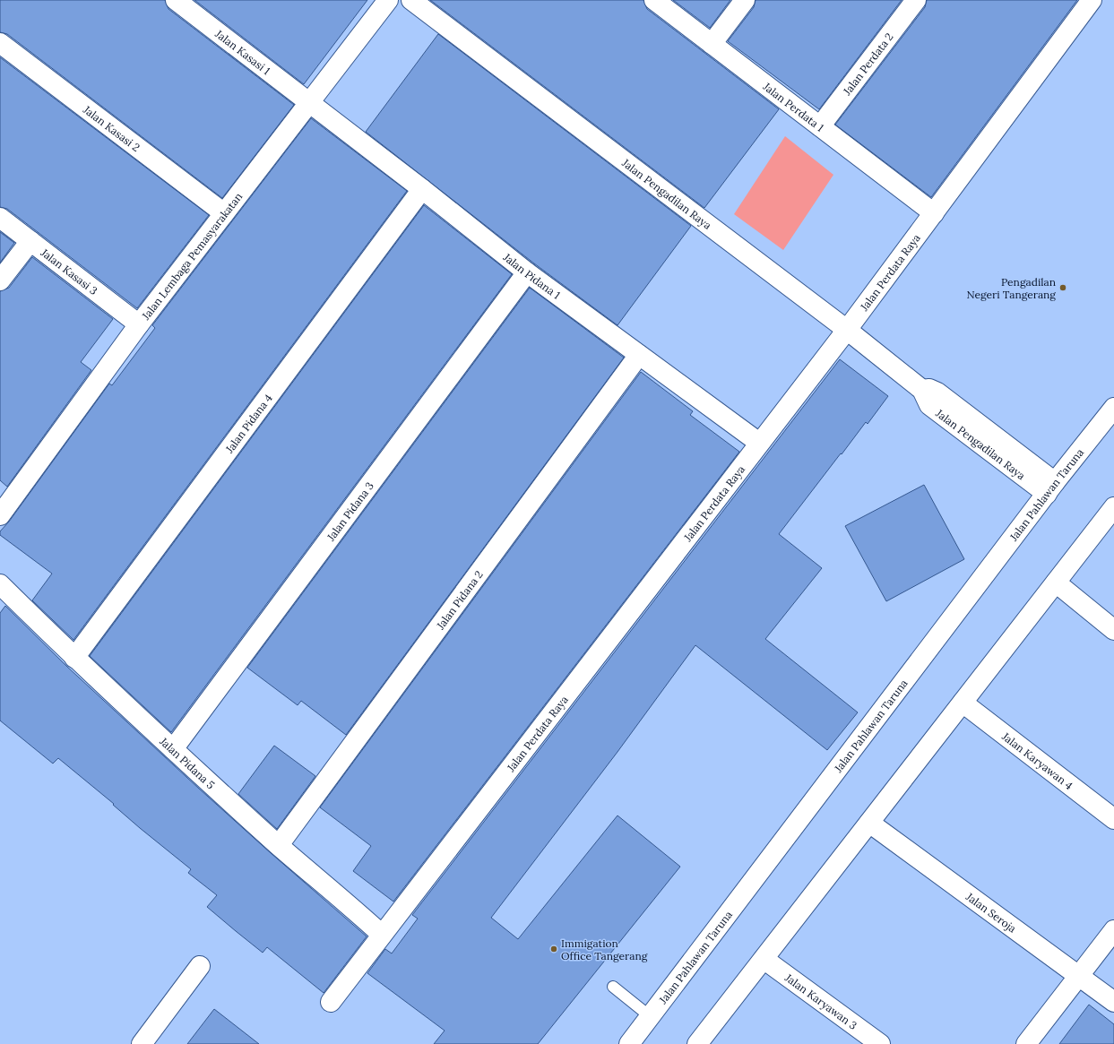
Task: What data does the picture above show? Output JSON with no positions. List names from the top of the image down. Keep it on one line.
{"streets":{"street":["Jalan Kasasi 1","Jalan Perdata 2","Jalan Perdata 1","Jalan Kasasi 2","Jalan Pengadilan Raya","Jalan Lembaga Pemasyarakatan","Jalan Kasasi 3","Jalan Perdata Raya","Jalan Pidana 1","Jalan Pidana 4","Jalan Pahlawan Taruna","Jalan Pidana 3","Jalan Pidana 2","Jalan Karyawan 4","Jalan Pidana 5","Jalan Seroja","Jalan Karyawan 3"]},"crossings":[["Jalan Kasasi 1","Jalan Lembaga Pemasyarakatan"],["Jalan Kasasi 1","Jalan Pidana 1"],["Jalan Perdata 2","Jalan Perdata 1"],["Jalan Perdata 1","Jalan Perdata Raya"],["Jalan Kasasi 2","Jalan Lembaga Pemasyarakatan"],["Jalan Pengadilan Raya","Jalan Perdata Raya"],["Jalan Pengadilan Raya","Jalan Pahlawan Taruna"],["Jalan Lembaga Pemasyarakatan","Jalan Kasasi 3"],["Jalan Lembaga Pemasyarakatan","Jalan Pidana 1"],["Jalan Perdata Raya","Jalan Pidana 1"],["Jalan Perdata Raya","Jalan Pidana 5"],["Jalan Pidana 1","Jalan Pidana 4"],["Jalan Pidana 1","Jalan Pidana 3"],["Jalan Pidana 1","Jalan Pidana 2"],["Jalan Pidana 4","Jalan Pidana 5"],["Jalan Pidana 3","Jalan Pidana 5"],["Jalan Pidana 2","Jalan Pidana 5"]],"places":["Pengadilan Negeri Tangerang","Immigation Office Tangerang"]}
